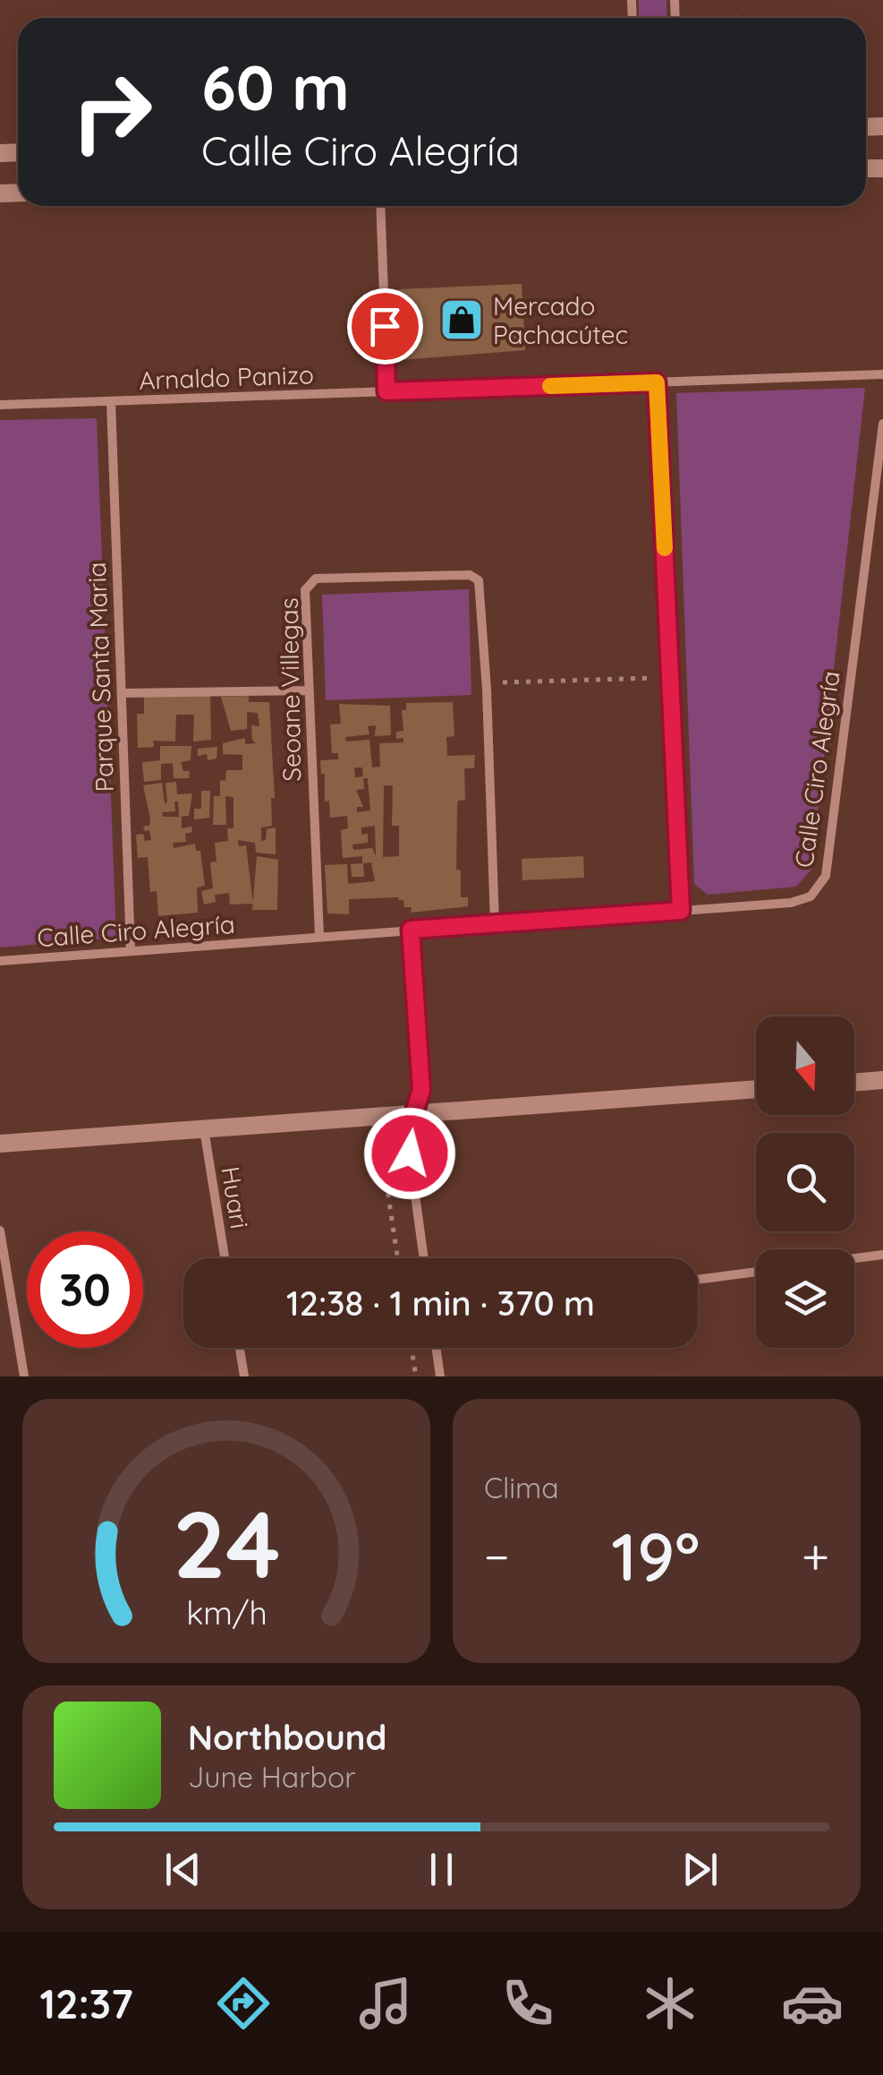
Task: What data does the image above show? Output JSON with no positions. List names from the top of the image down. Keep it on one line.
{"streets":{"street":["Arnaldo Panizo","Parque Santa Maria","Seoane Villegas","Calle Ciro Alegría","Huari"]},"crossings":[["Arnaldo Panizo","Parque Santa Maria"],["Parque Santa Maria","Calle Ciro Alegría"],["Seoane Villegas","Calle Ciro Alegría"]],"places":{"shop":["Mercado Pachacútec"]},"north":"bottom","page":{"turn":["60 m","Calle Ciro Alegría"],"limit":"30","trip":"12:38 · 1 min · 370 m","tile":"Clima","heat":["−","19°","+"],"song":["Northbound","June Harbor"],"tabs":"12:37","gauge":["24","km/h"]}}
